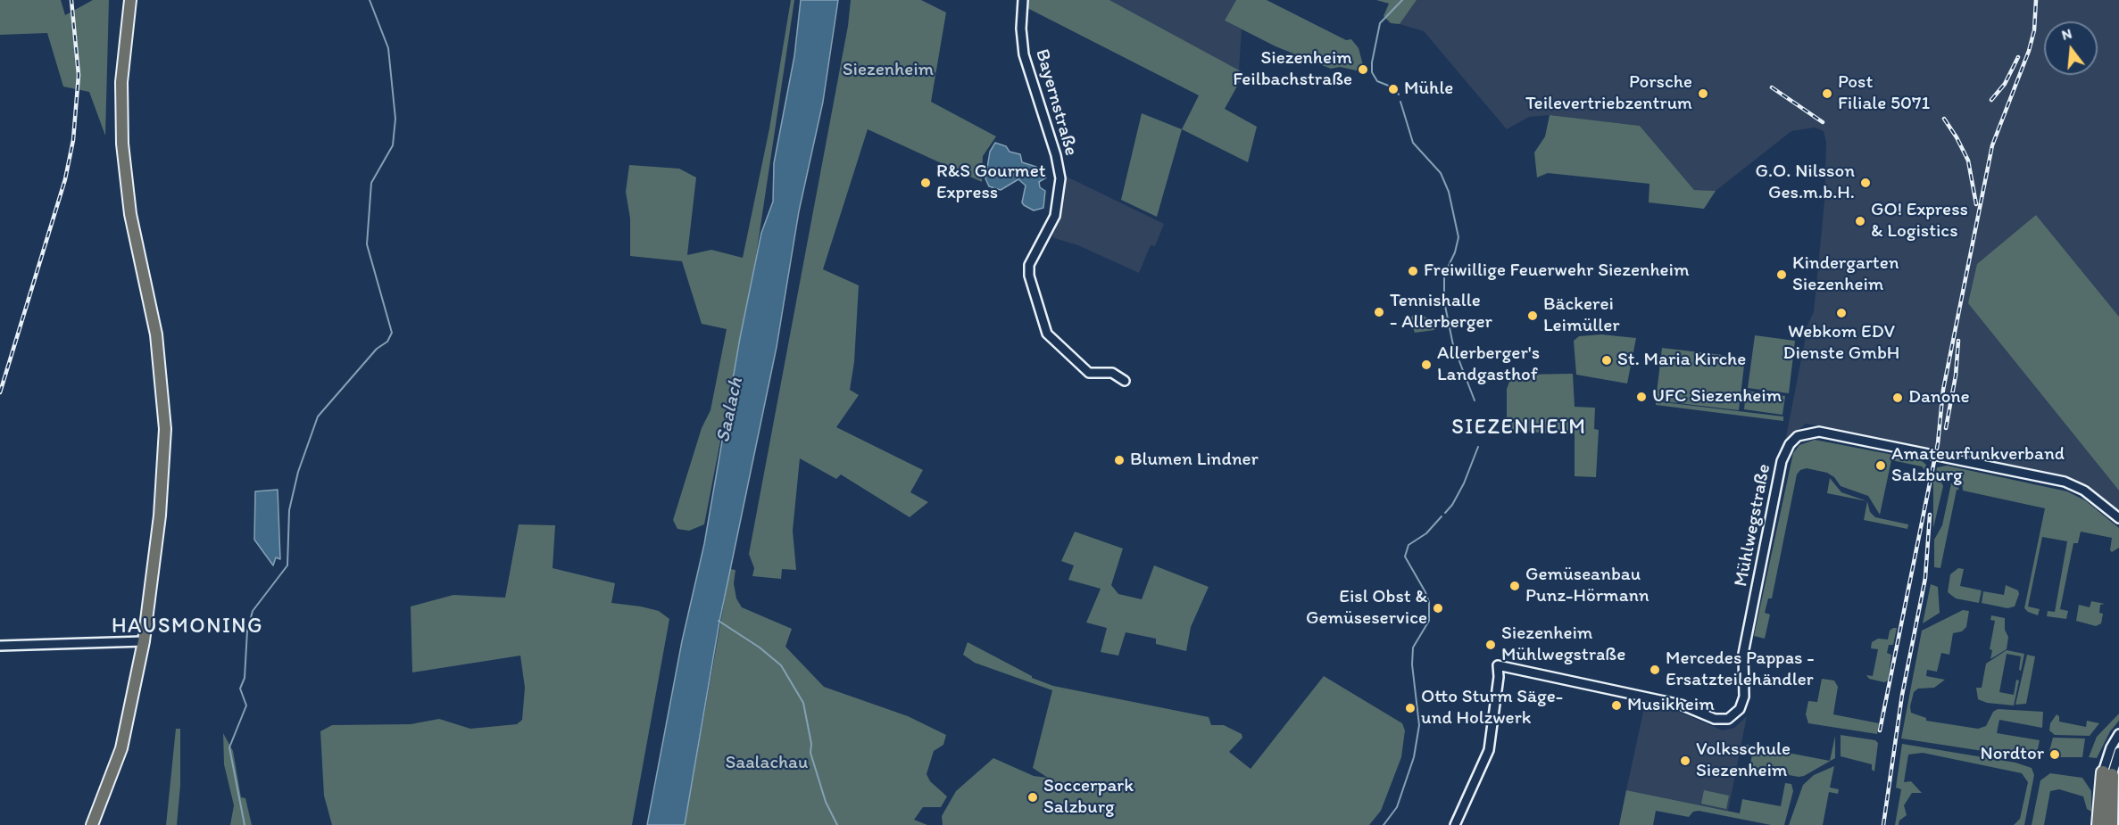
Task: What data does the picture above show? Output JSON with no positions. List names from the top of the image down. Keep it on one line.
{"streets":{"street":["Bayernstraße","Mühlwegstraße"]},"districts":["SIEZENHEIM","HAUSMONING"],"water":["Saalach"],"parks":["Siezenheim","Saalachau"],"places":["Siezenheim Feilbachstraße","Mühle","Porsche Teilevertriebzentrum","Post Filiale 5071","R&S Gourmet Express","G.O. Nilsson Ges.m.b.H.","GO! Express & Logistics","Freiwillige Feuerwehr Siezenheim","Kindergarten Siezenheim","Tennishalle - Allerberger","Webkom EDV Dienste GmbH","Bäckerei Leimüller","St. Maria Kirche","Allerberger's Landgasthof","UFC Siezenheim","Danone","Blumen Lindner","Amateurfunkverband Salzburg","Gemüseanbau Punz-Hörmann","Eisl Obst & Gemüseservice","Siezenheim Mühlwegstraße","Mercedes Pappas - Ersatzteilehändler","Musikheim","Otto Sturm Säge- und Holzwerk","Nordtor","Volksschule Siezenheim","Soccerpark Salzburg"],"north":"top"}
